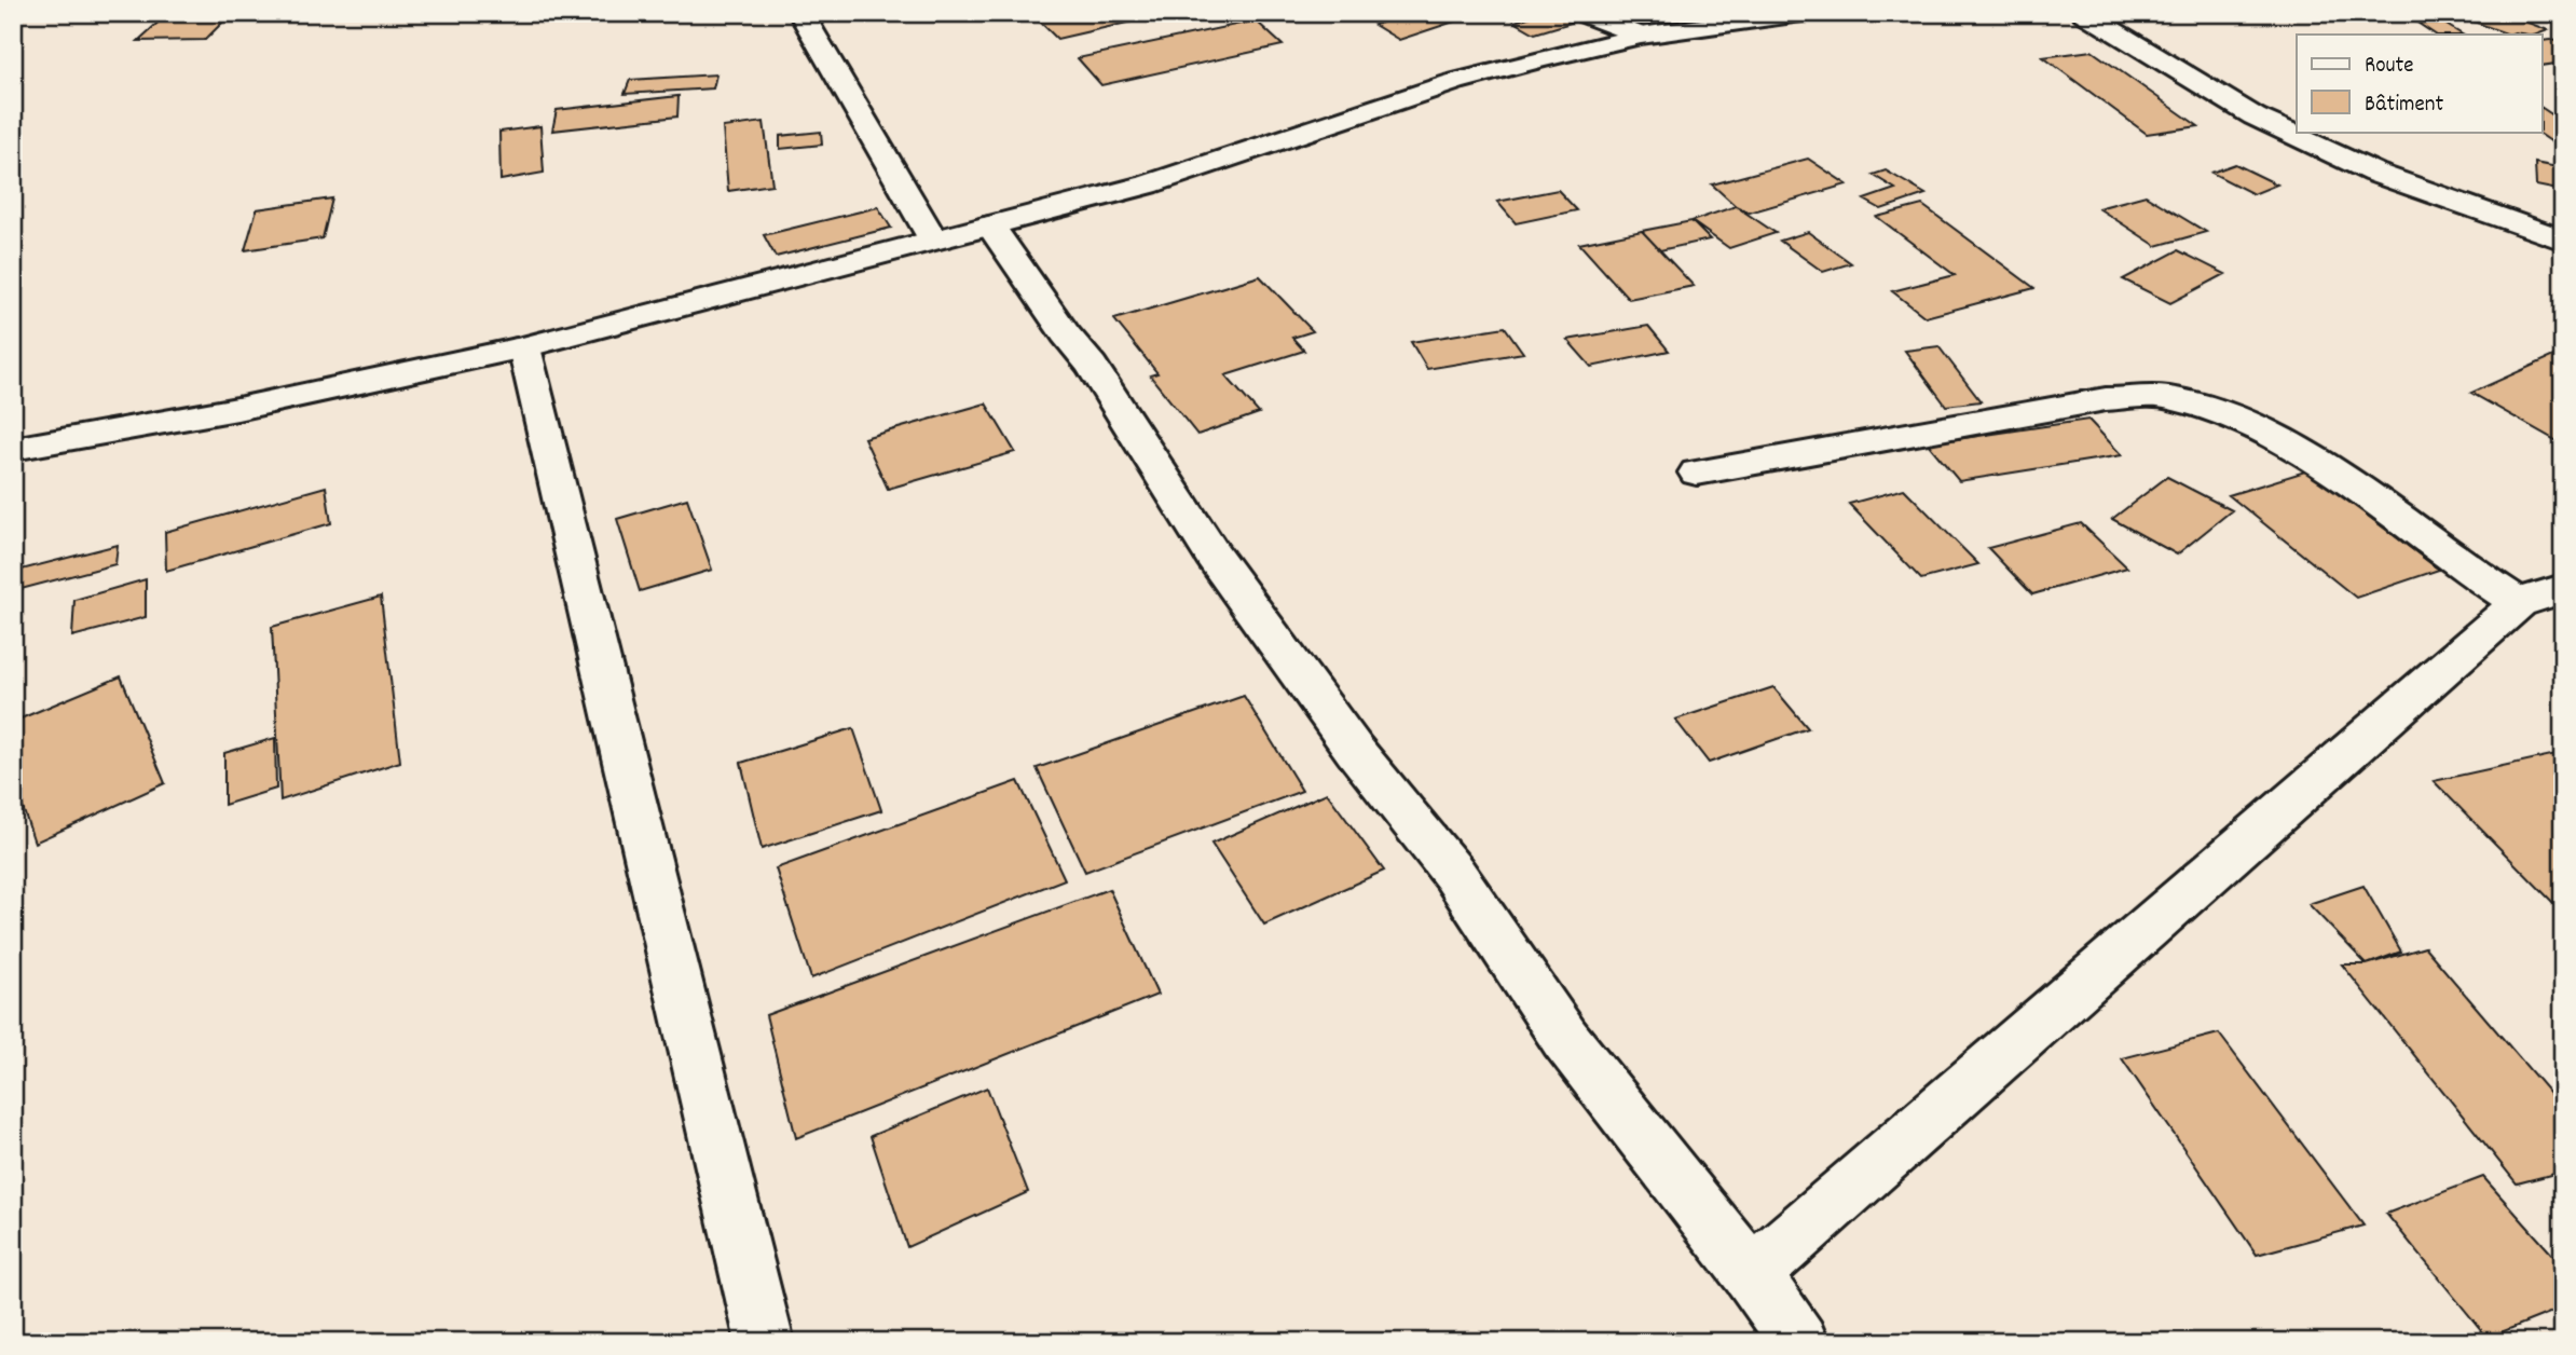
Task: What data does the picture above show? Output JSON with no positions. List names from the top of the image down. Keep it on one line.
{"legend":["Route","Bâtiment"]}
